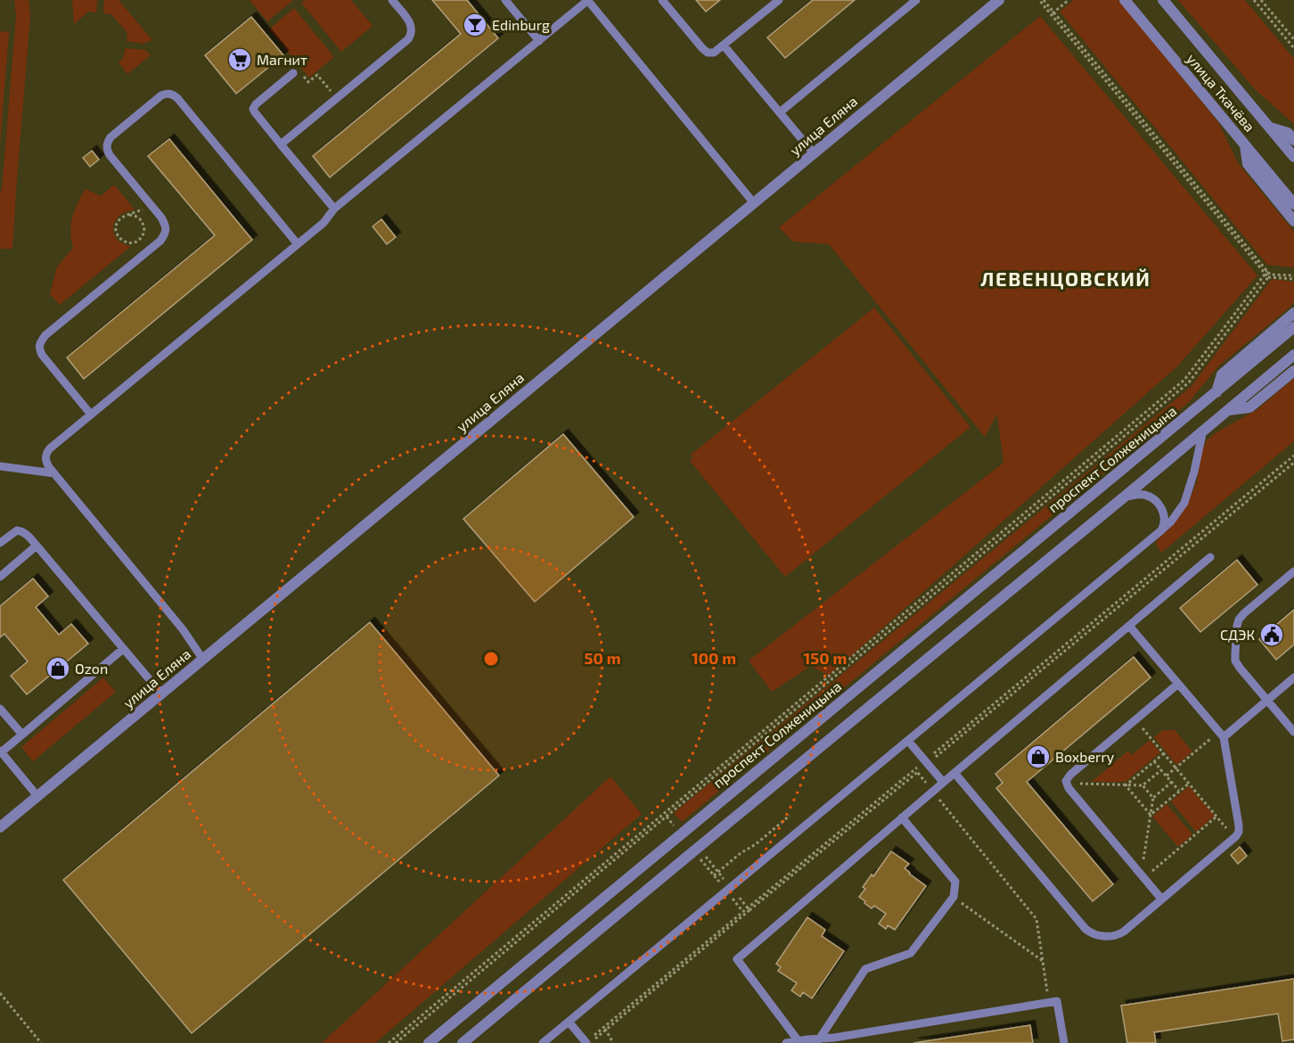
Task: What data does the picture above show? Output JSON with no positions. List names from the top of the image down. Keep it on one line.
{"streets":{"street":["улица Ткачёва","улица Еляна","проспект Солженицына"]},"districts":["ЛЕВЕНЦОВСКИЙ"],"places":{"bar":["Edinburg"],"supermarket":["Магнит"],"public building":["СДЭК"],"shop":["Ozon","Boxberry"]},"rings":["50 m","100 m","150 m"]}
